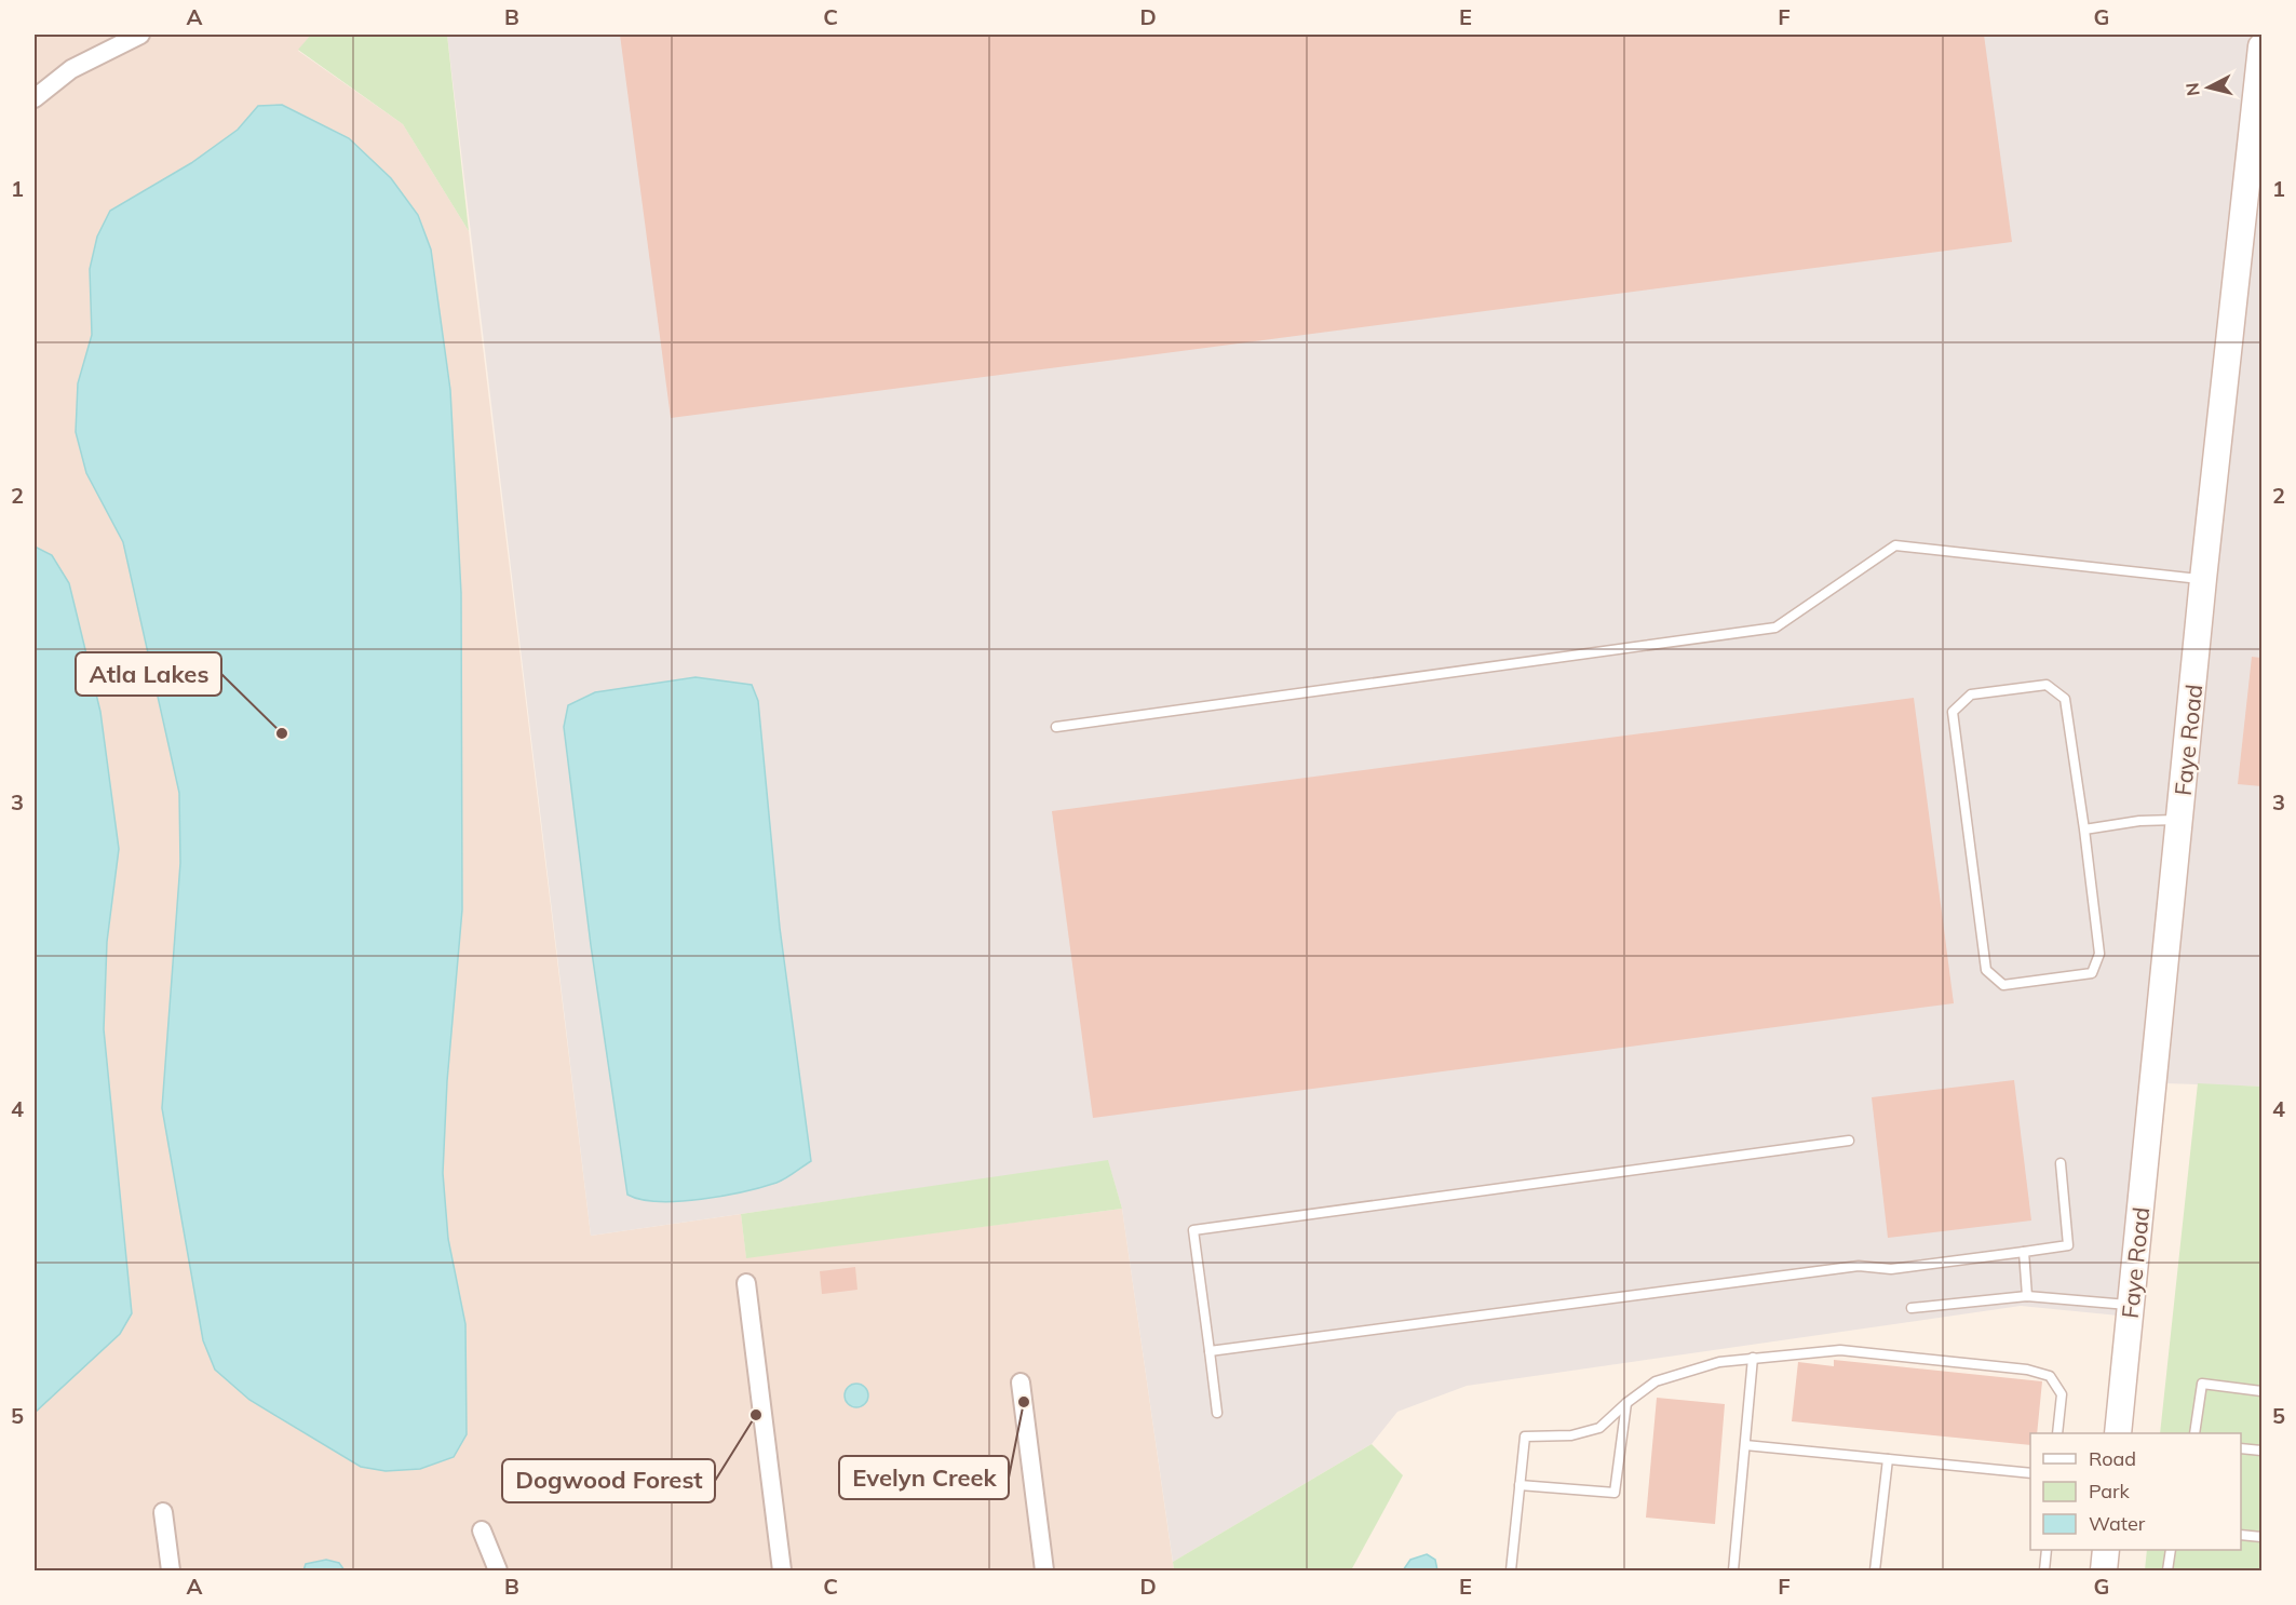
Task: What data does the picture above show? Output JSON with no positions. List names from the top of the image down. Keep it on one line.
{"streets":{"street":["Faye Road"]},"places":["Atla Lakes","Evelyn Creek","Dogwood Forest"],"legend":["Road","Park","Water"],"north":"left","grid":{"columns":["A","B","C","D","E","F","G"],"rows":["1","2","3","4","5"]}}
